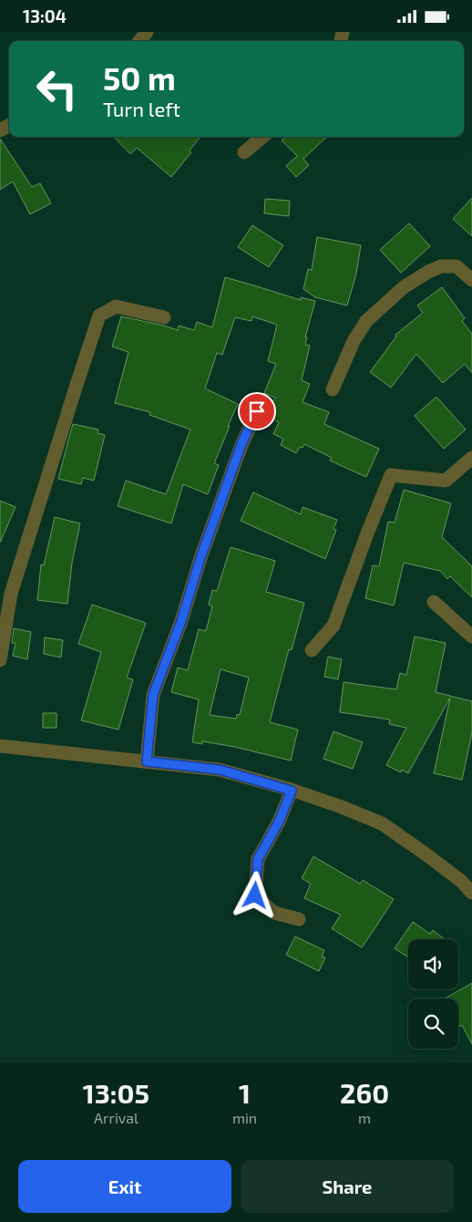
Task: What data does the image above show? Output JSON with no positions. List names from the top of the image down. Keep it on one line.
{"page":{"status":"13:04","turn":["50 m","Turn left"],"eta":["13:05","Arrival","1","min","260","m"],"buttons":["Exit","Share"]}}
